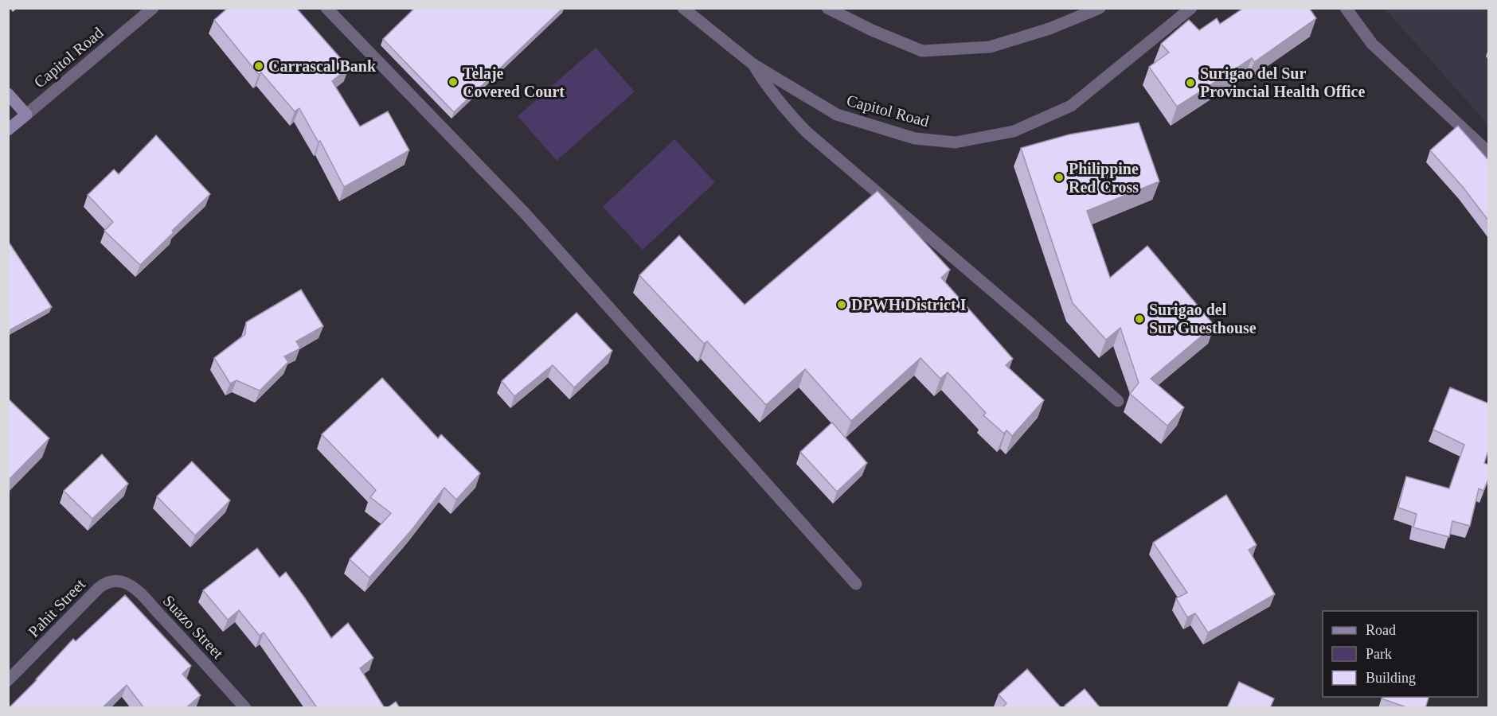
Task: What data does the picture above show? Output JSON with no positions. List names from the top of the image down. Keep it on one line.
{"streets":{"street":["Capitol Road","Pahit Street","Suazo Street"]},"crossings":[["Pahit Street","Suazo Street"]],"places":["Carrascal Bank","Telaje Covered Court","Surigao del Sur Provincial Health Office","Philippine Red Cross","DPWH District I","Surigao del Sur Guesthouse"],"legend":["Road","Park","Building"]}
